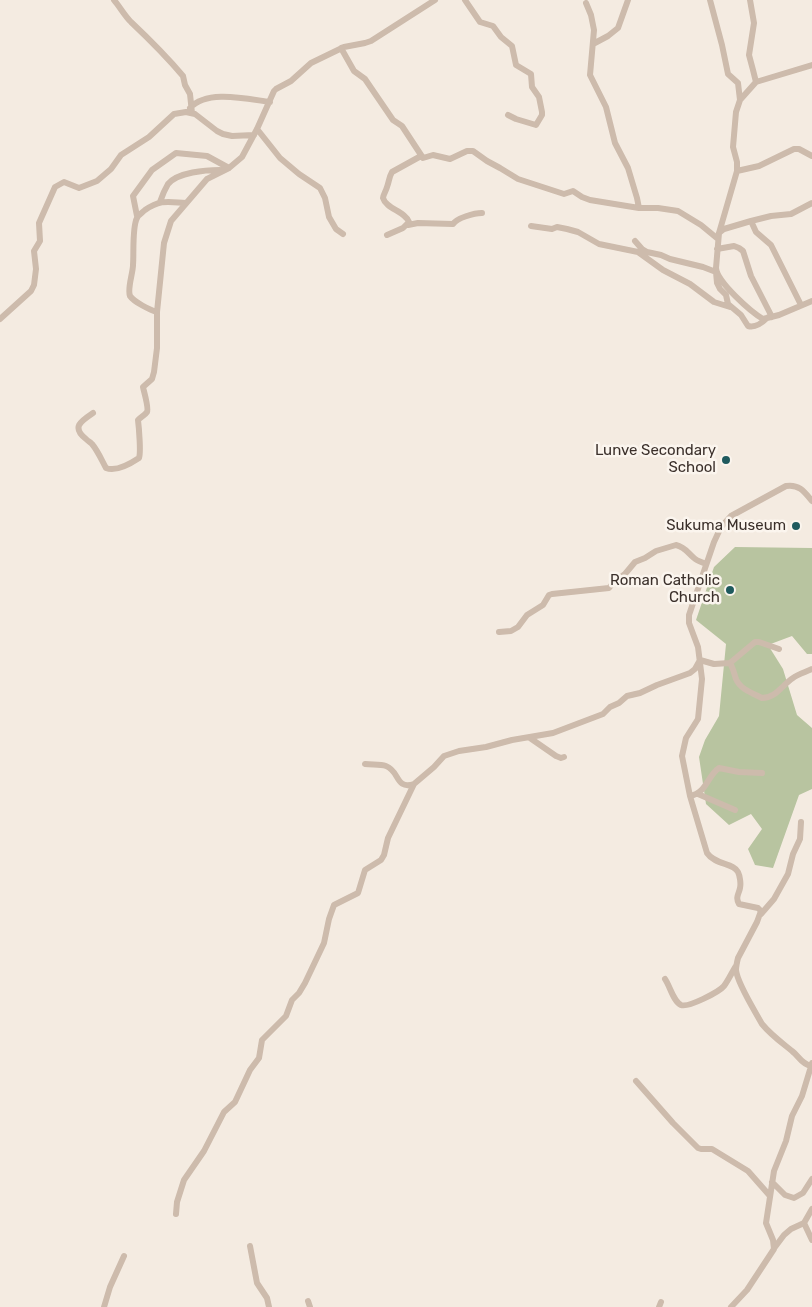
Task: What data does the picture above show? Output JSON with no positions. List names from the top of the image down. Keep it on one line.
{"places":["Lunve Secondary School","Sukuma Museum","Roman Catholic Church"]}
